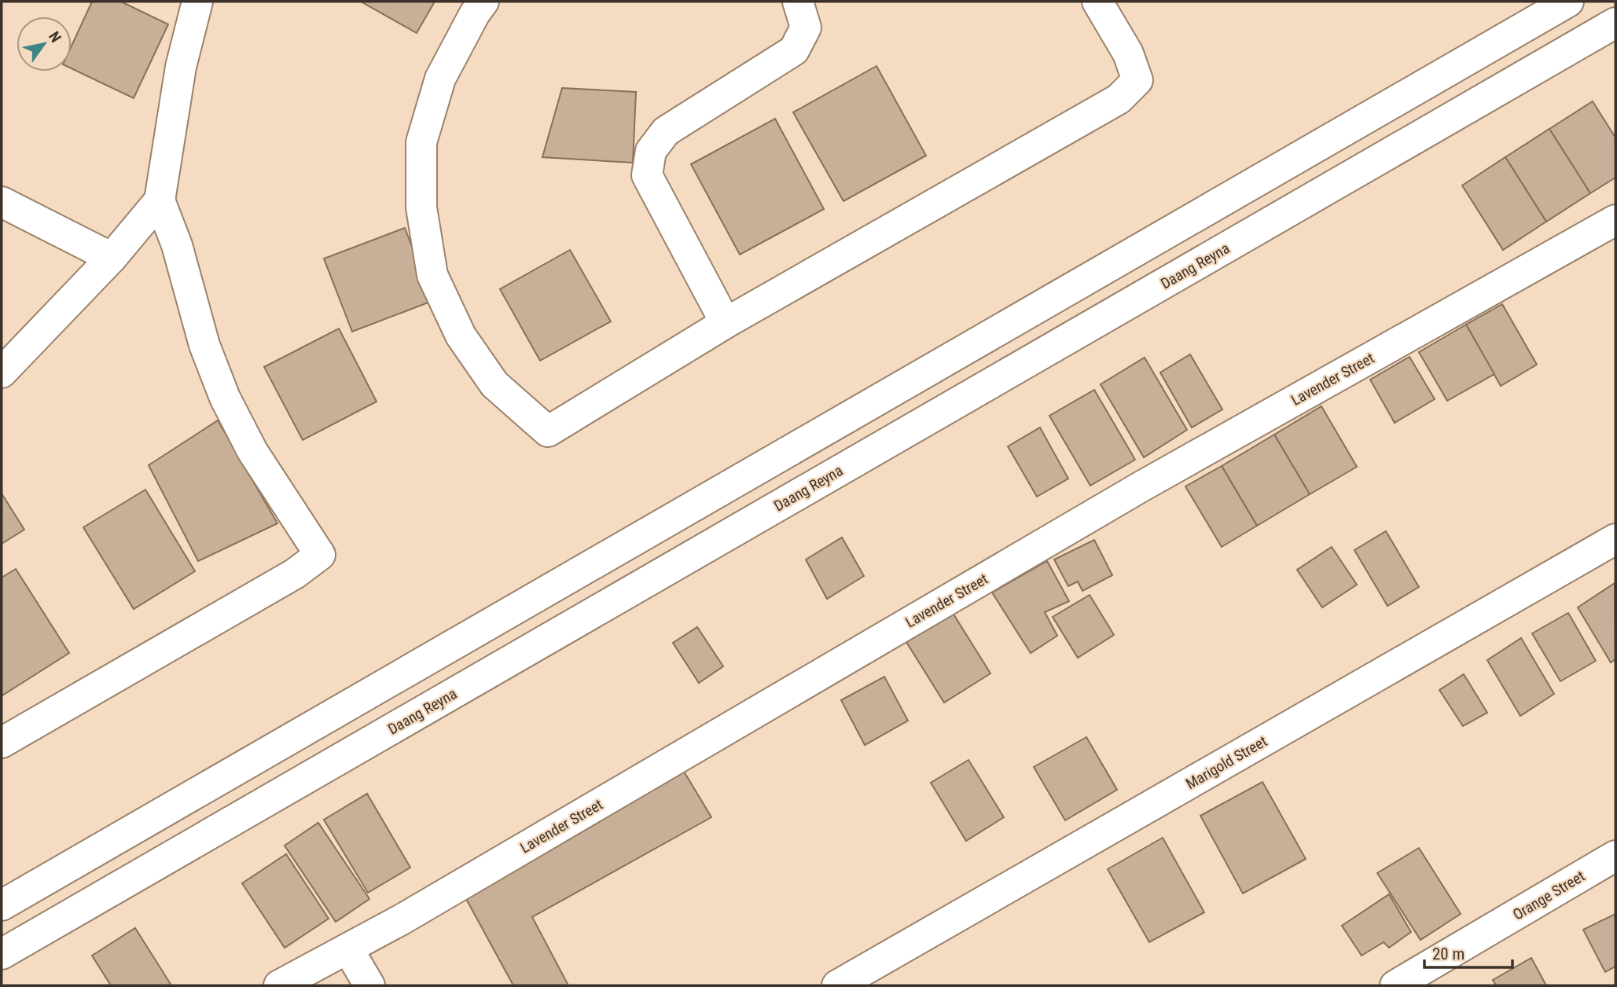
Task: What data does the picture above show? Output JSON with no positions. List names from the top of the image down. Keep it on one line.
{"streets":{"street":["Daang Reyna","Lavender Street","Marigold Street","Orange Street"]},"scale_bar":"20 m","north":"top right"}
